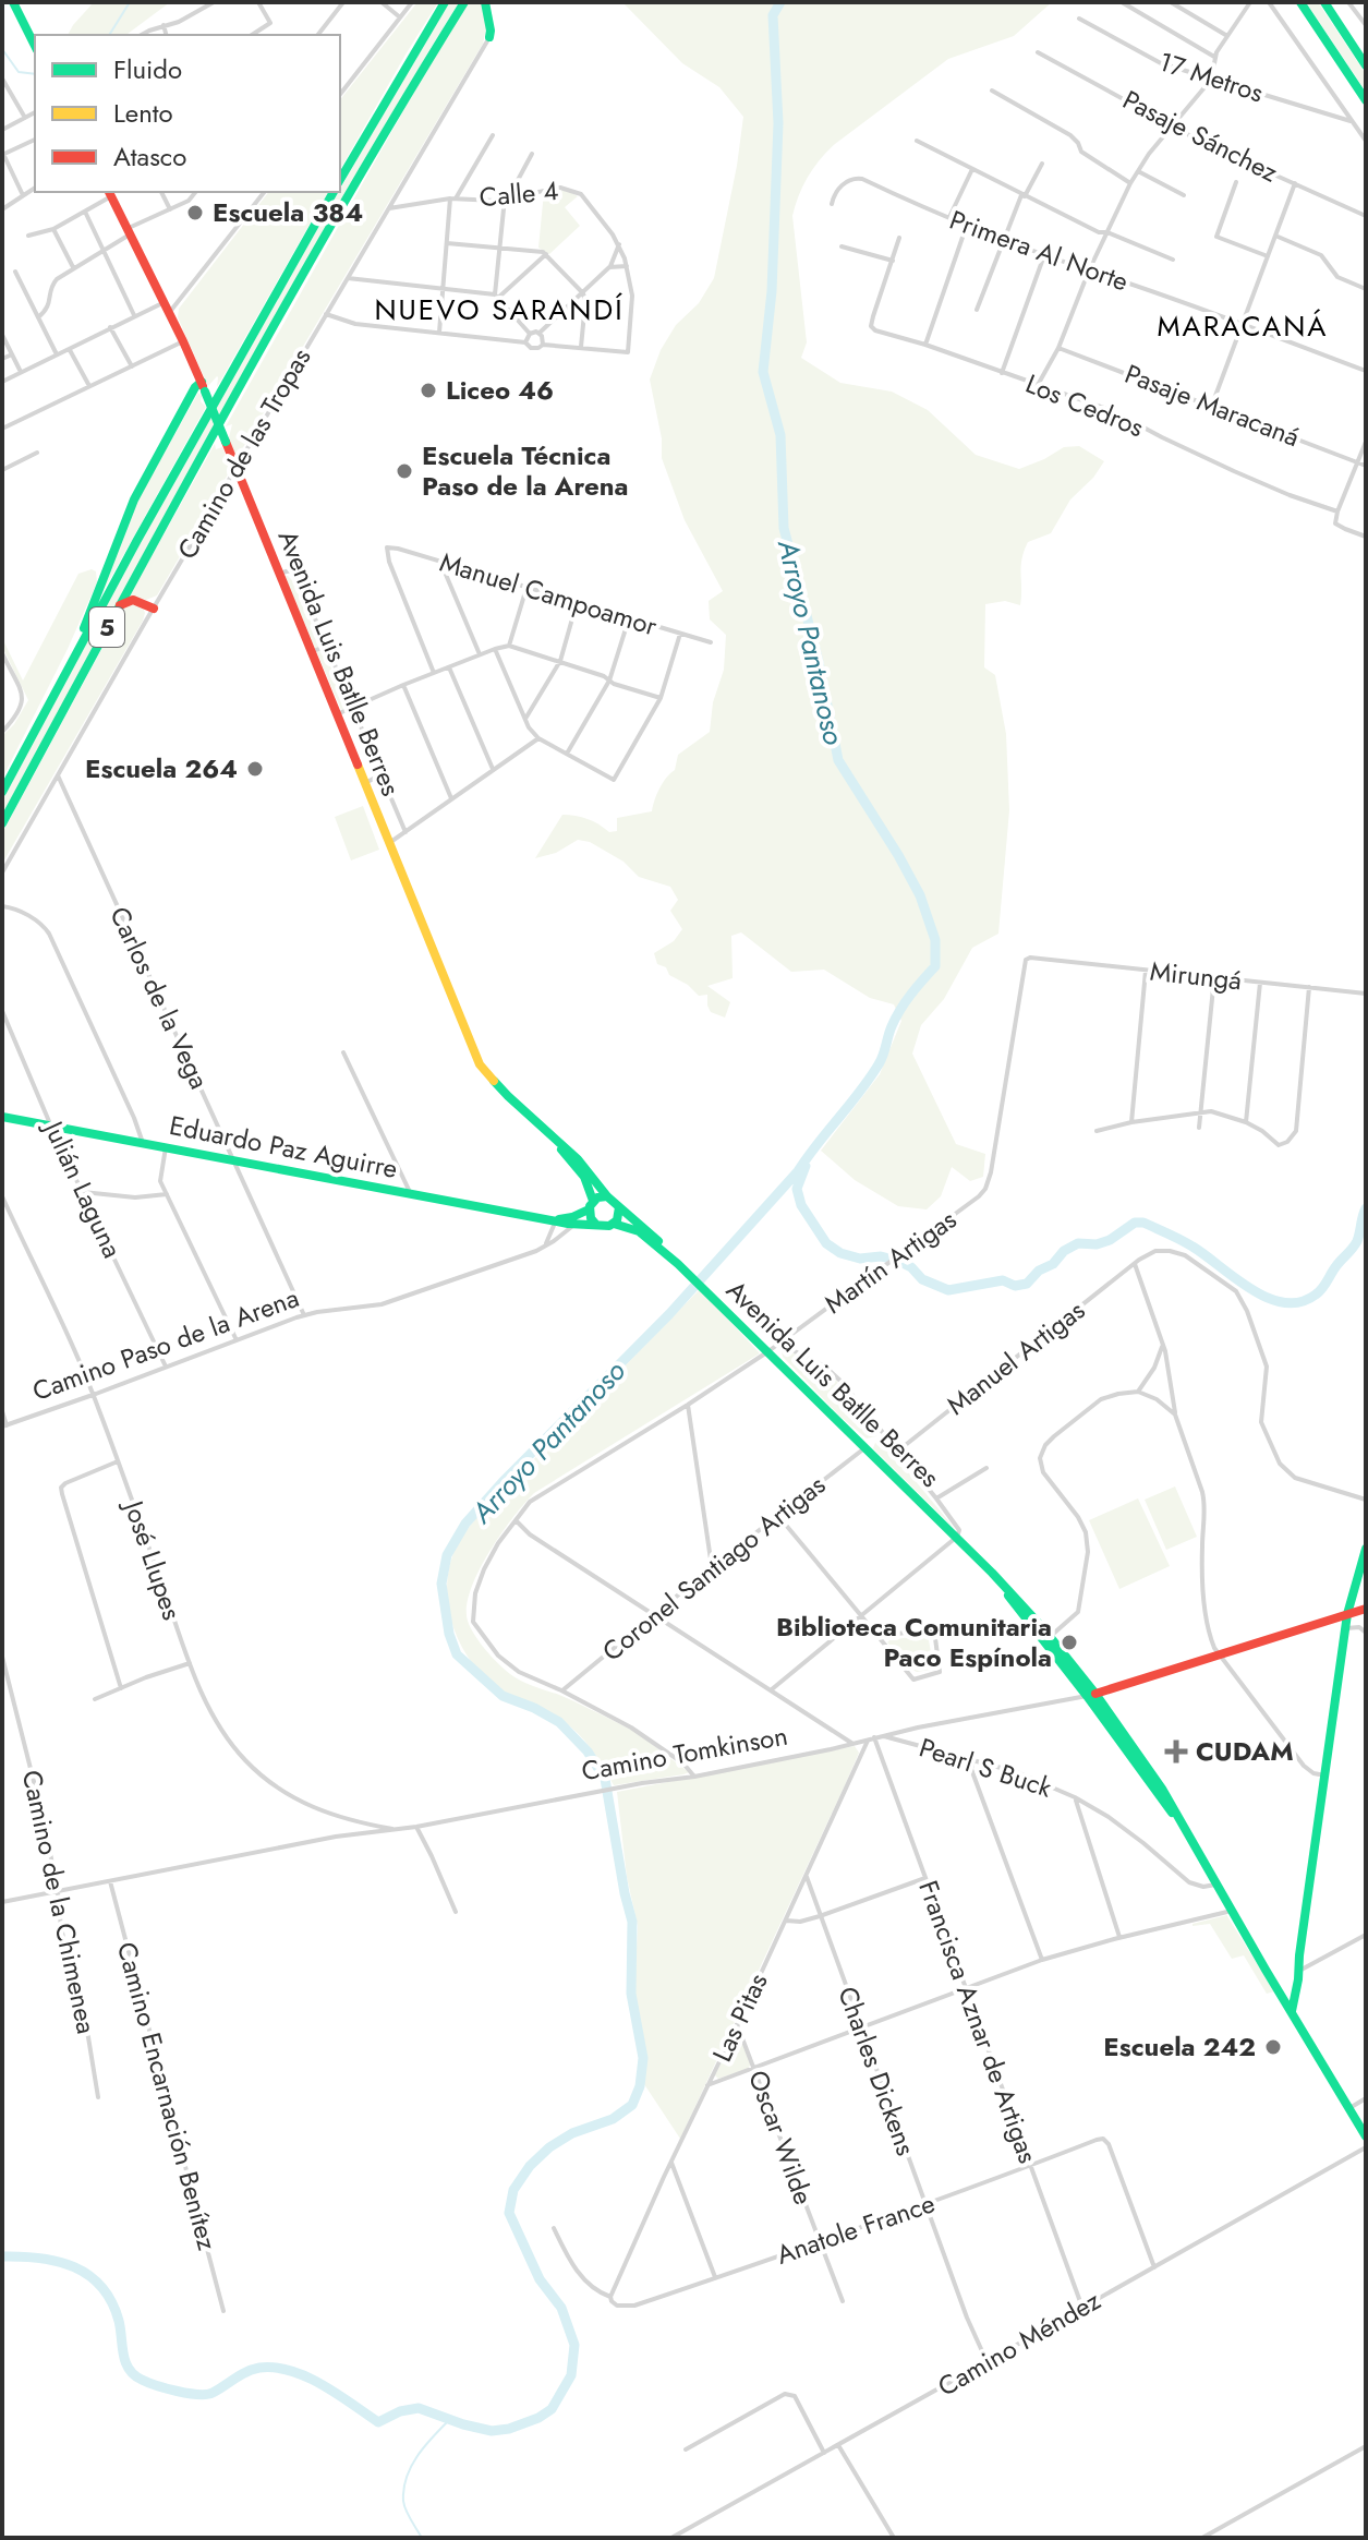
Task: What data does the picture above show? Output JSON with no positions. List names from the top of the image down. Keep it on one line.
{"streets":{"main road":["5","Avenida Luis Batlle Berres","Eduardo Paz Aguirre","Camino Tomkinson"],"street":["17 Metros","Pasaje Sánchez","Calle 4","Primera Al Norte","Los Cedros","Pasaje Maracaná","Camino de las Tropas","Manuel Campoamor","Mirungá","Carlos de la Vega","Julián Laguna","Martín Artigas","Camino Paso de la Arena","Manuel Artigas","José Llupes","Coronel Santiago Artigas","Pearl S Buck","Camino de la Chimenea","Las Pitas","Francisca Aznar de Artigas","Charles Dickens","Camino Encarnación Benítez","Oscar Wilde","Anatole France","Camino Méndez"]},"crossings":[["Calle 4","Camino de las Tropas"],["Camino de las Tropas","Avenida Luis Batlle Berres"],["Camino de las Tropas","Carlos de la Vega"],["Avenida Luis Batlle Berres","Martín Artigas"],["Avenida Luis Batlle Berres","Manuel Artigas"],["Avenida Luis Batlle Berres","Coronel Santiago Artigas"],["Avenida Luis Batlle Berres","Camino Tomkinson"],["Avenida Luis Batlle Berres","Pearl S Buck"],["Mirungá","Martín Artigas"],["Carlos de la Vega","Eduardo Paz Aguirre"],["Carlos de la Vega","Camino Paso de la Arena"],["Eduardo Paz Aguirre","Julián Laguna"],["Julián Laguna","Camino Paso de la Arena"],["Martín Artigas","Coronel Santiago Artigas"],["Martín Artigas","Camino Tomkinson"],["Camino Paso de la Arena","José Llupes"],["José Llupes","Camino Tomkinson"],["Camino Tomkinson","Pearl S Buck"],["Camino Tomkinson","Camino de la Chimenea"],["Camino Tomkinson","Las Pitas"],["Camino Tomkinson","Francisca Aznar de Artigas"],["Camino Tomkinson","Camino Encarnación Benítez"],["Las Pitas","Francisca Aznar de Artigas"],["Las Pitas","Charles Dickens"],["Las Pitas","Oscar Wilde"],["Las Pitas","Anatole France"],["Francisca Aznar de Artigas","Anatole France"],["Francisca Aznar de Artigas","Camino Méndez"],["Charles Dickens","Anatole France"],["Charles Dickens","Camino Méndez"],["Oscar Wilde","Anatole France"],["Anatole France","Camino Méndez"]],"districts":["NUEVO SARANDÍ","MARACANÁ"],"water":["Arroyo Pantanoso"],"places":{"other":["Escuela 384","Liceo 46","Escuela Técnica Paso de la Arena","Escuela 264","Biblioteca Comunitaria Paco Espínola","Escuela 242"],"health":["CUDAM"]},"legend":["Fluido","Lento","Atasco"]}
